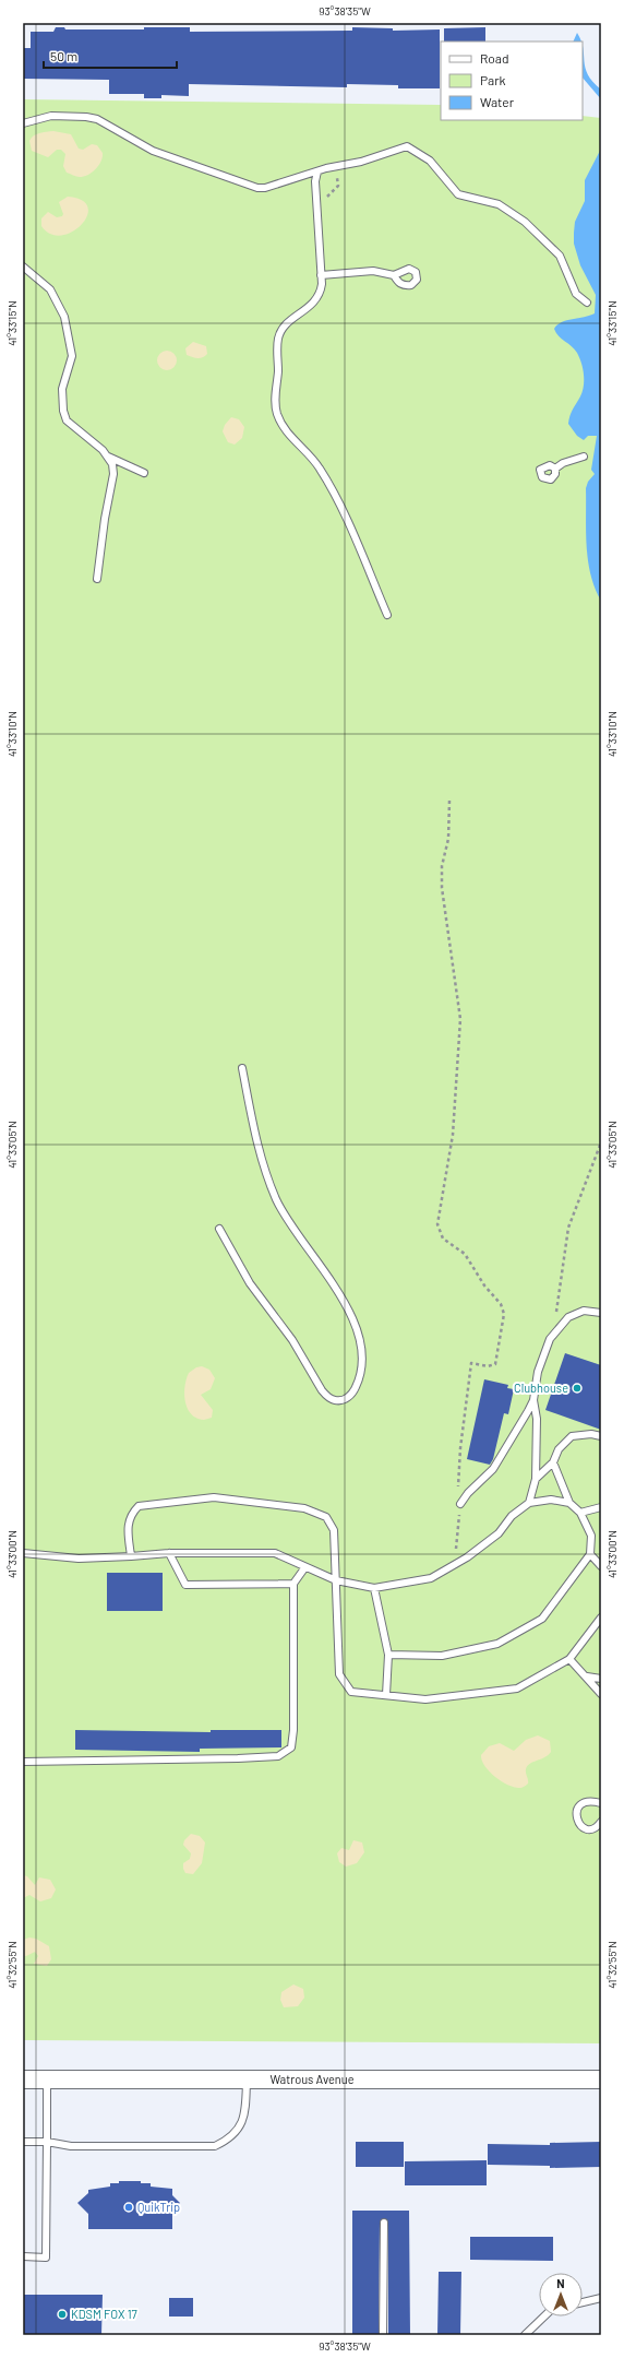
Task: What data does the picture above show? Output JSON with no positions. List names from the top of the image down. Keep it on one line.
{"streets":{"street":["Watrous Avenue"]},"places":["Clubhouse","QuikTrip","KDSM FOX 17"],"legend":["Road","Park","Water"],"scale_bar":"50 m","north":"top","coordinates":["93°38'35\"W","41°33'15\"N","41°33'10\"N","41°33'05\"N","41°33'00\"N","41°32'55\"N"]}
